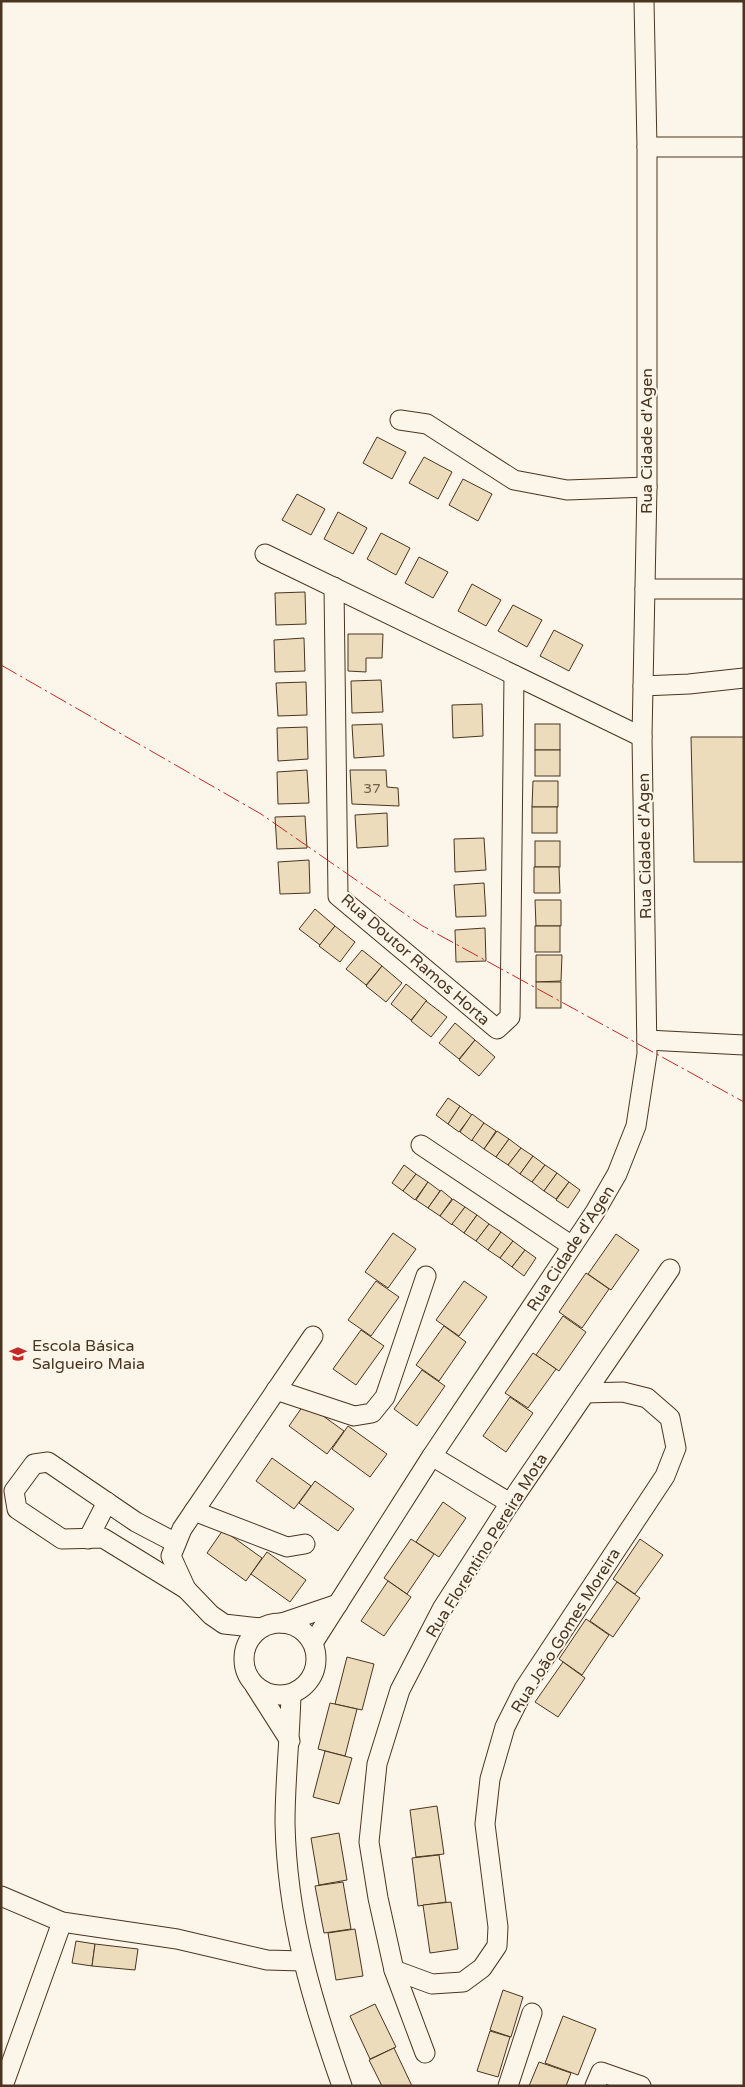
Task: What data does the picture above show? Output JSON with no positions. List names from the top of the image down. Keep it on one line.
{"streets":{"street":["Rua Cidade d'Agen","Rua Doutor Ramos Horta","Rua Florentino Pereira Mota","Rua João Gomes Moreira"]},"crossings":[["Rua Florentino Pereira Mota","Rua João Gomes Moreira"]],"places":{"school or university":["Escola Básica Salgueiro Maia"]},"house_numbers":["37"]}
